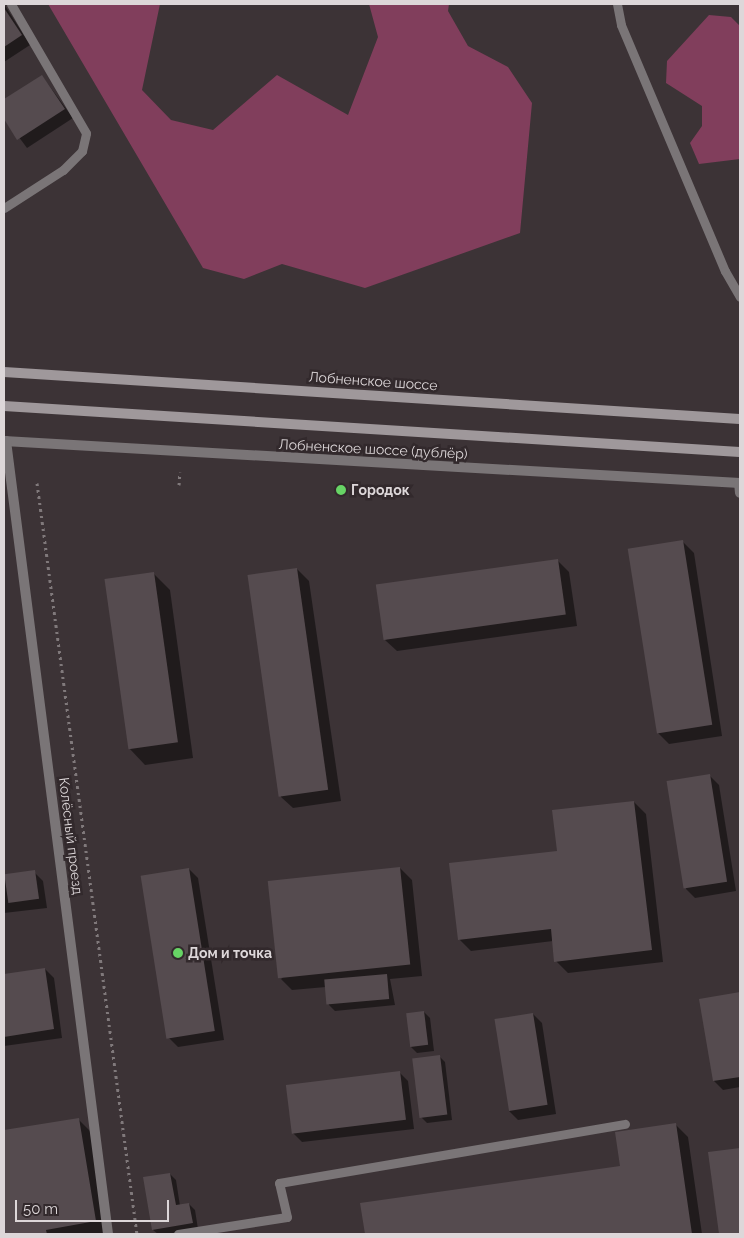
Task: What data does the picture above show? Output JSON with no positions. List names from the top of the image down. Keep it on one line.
{"streets":{"main road":["Лобненское шоссе"],"street":["Лобненское шоссе (дублёр)","Колёсный проезд"]},"crossings":[["Лобненское шоссе (дублёр)","Колёсный проезд"]],"places":["Городок","Дом и точка"],"scale_bar":"50 m"}
